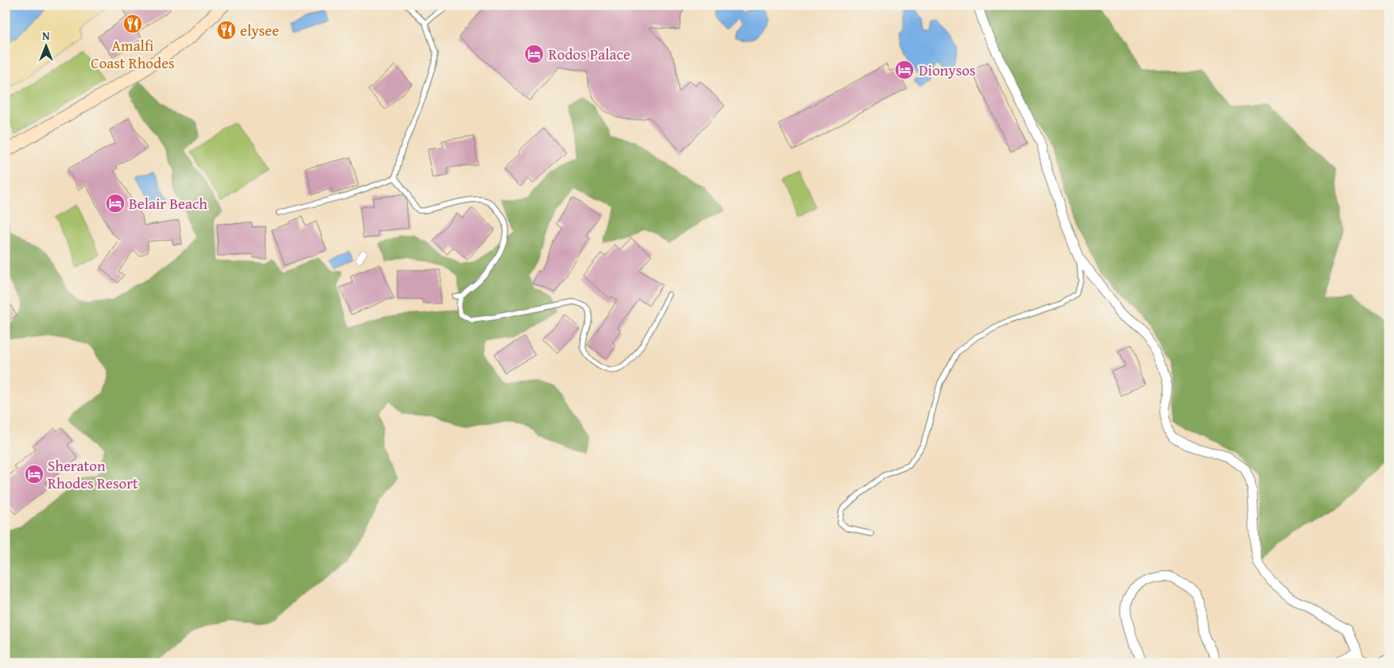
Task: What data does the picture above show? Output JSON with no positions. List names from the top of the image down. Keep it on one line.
{"places":{"restaurant":["Amalfi Coast Rhodes","elysee"],"hotel":["Rodos Palace","Dionysos","Belair Beach","Sheraton Rhodes Resort"]},"north":"top"}
